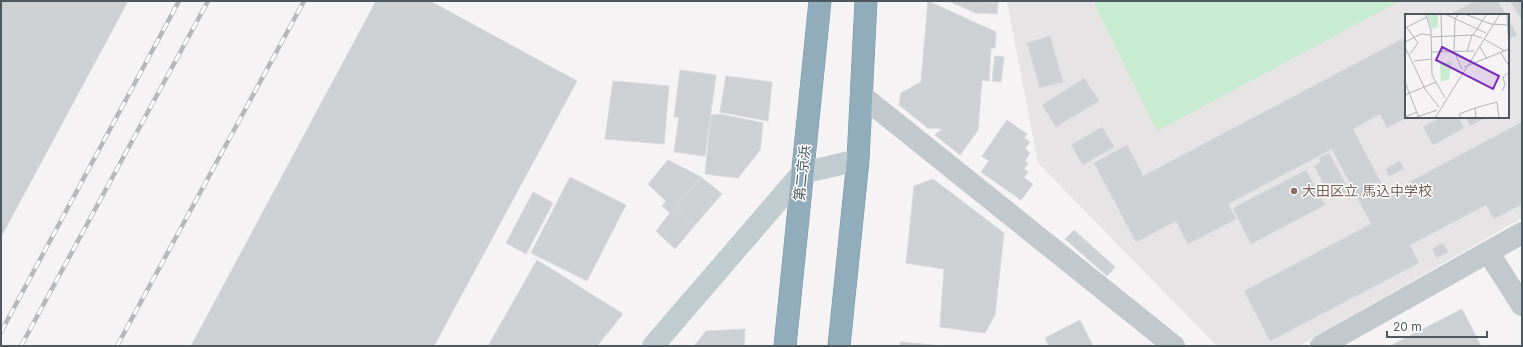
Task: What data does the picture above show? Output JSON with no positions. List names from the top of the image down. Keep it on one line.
{"streets":{"highway":["第二京浜"]},"places":["大田区立 馬込中学校"],"scale_bar":"20 m"}
